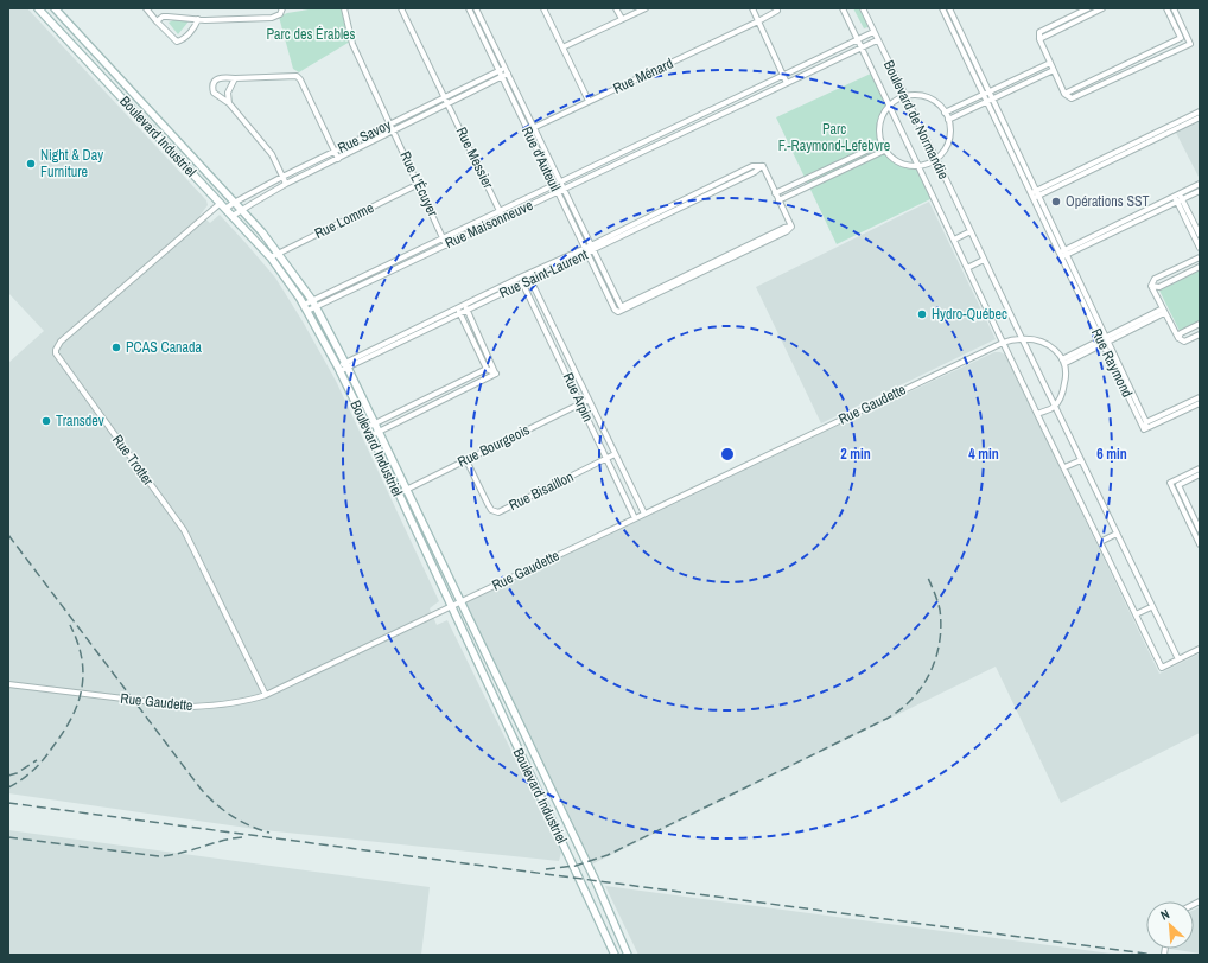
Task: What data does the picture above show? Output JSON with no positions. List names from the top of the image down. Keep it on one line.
{"streets":{"street":["Rue Ménard","Boulevard de Normandie","Boulevard Industriel","Rue Savoy","Rue Messier","Rue d'Auteuil","Rue L'Écuyer","Rue Lomme","Rue Maisonneuve","Rue Saint-Laurent","Rue Raymond","Rue Arpin","Rue Gaudette","Rue Bourgeois","Rue Trotter","Rue Bisaillon"]},"crossings":[["Rue Ménard","Rue d'Auteuil"],["Boulevard de Normandie","Rue Maisonneuve"],["Boulevard de Normandie","Rue Gaudette"],["Boulevard Industriel","Rue Savoy"],["Boulevard Industriel","Rue Lomme"],["Boulevard Industriel","Rue Maisonneuve"],["Boulevard Industriel","Rue Saint-Laurent"],["Boulevard Industriel","Rue Gaudette"],["Boulevard Industriel","Rue Bourgeois"],["Boulevard Industriel","Rue Trotter"],["Rue Savoy","Rue Messier"],["Rue Savoy","Rue d'Auteuil"],["Rue Savoy","Rue L'Écuyer"],["Rue Messier","Rue Maisonneuve"],["Rue d'Auteuil","Rue Maisonneuve"],["Rue d'Auteuil","Rue Saint-Laurent"],["Rue L'Écuyer","Rue Lomme"],["Rue L'Écuyer","Rue Maisonneuve"],["Rue Saint-Laurent","Rue Arpin"],["Rue Arpin","Rue Gaudette"],["Rue Arpin","Rue Bourgeois"],["Rue Arpin","Rue Bisaillon"],["Rue Gaudette","Rue Trotter"],["Rue Bourgeois","Rue Bisaillon"]],"parks":["Parc des Érables","Parc F.-Raymond-Lefebvre"],"places":["Night & Day Furniture","Opérations SST","Hydro-Québec","PCAS Canada","Transdev"],"north":"top left","rings":["2 min","4 min","6 min"]}
